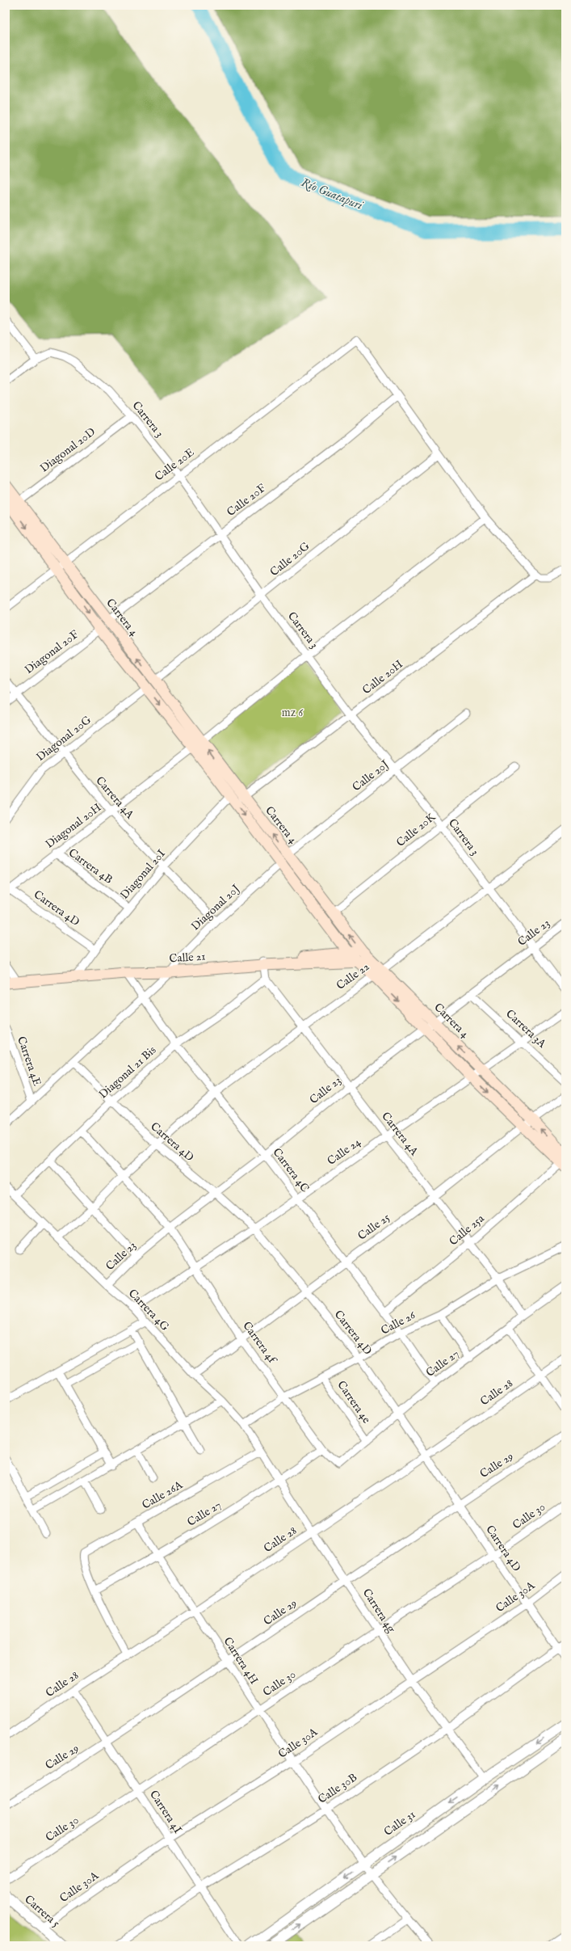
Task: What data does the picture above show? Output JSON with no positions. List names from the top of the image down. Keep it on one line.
{"streets":{"main road":["Carrera 4","Calle 21"],"street":["Carrera 3","Diagonal 20D","Calle 20E","Calle 20F","Calle 20G","Diagonal 20F","Calle 20H","Diagonal 20G","Calle 20J","Carrera 4A","Diagonal 20H","Calle 20K","Carrera 4B","Diagonal 20I","Diagonal 20J","Carrera 4D","Calle 23","Calle 22","Carrera 3A","Carrera 4E","Diagonal 21 Bis","Calle 24","Carrera 4C","Calle 25","Calle 25a","Carrera 4G","Calle 26","Carrera 4f","Calle 27","Calle 28","Carrera 4e","Calle 29","Calle 26A","Calle 30","Calle 30A","Carrera 4g","Carrera 4H","Calle 30B","Carrera 4I","Calle 31","Carrera 5"]},"crossings":[["Carrera 3","Diagonal 20D"],["Carrera 3","Calle 20E"],["Carrera 3","Calle 20F"],["Carrera 3","Calle 20G"],["Carrera 3","Calle 20H"],["Carrera 3","Calle 20J"],["Carrera 3","Calle 20K"],["Carrera 3","Calle 23"],["Carrera 3","Calle 22"],["Diagonal 20D","Carrera 4"],["Calle 20E","Calle 20F"],["Calle 20E","Carrera 4"],["Calle 20F","Carrera 4"],["Calle 20G","Carrera 4"],["Calle 20G","Diagonal 20G"],["Carrera 4","Diagonal 20F"],["Carrera 4","Calle 20H"],["Carrera 4","Diagonal 20G"],["Carrera 4","Calle 20J"],["Carrera 4","Diagonal 20H"],["Carrera 4","Calle 20K"],["Carrera 4","Diagonal 20I"],["Carrera 4","Diagonal 20J"],["Carrera 4","Calle 23"],["Carrera 4","Calle 21"],["Carrera 4","Calle 22"],["Carrera 4","Calle 24"],["Carrera 4","Calle 25"],["Carrera 4","Calle 25a"],["Diagonal 20F","Carrera 4A"],["Diagonal 20G","Carrera 4A"],["Carrera 4A","Diagonal 20H"],["Carrera 4A","Diagonal 20I"],["Carrera 4A","Diagonal 20J"],["Carrera 4A","Calle 23"],["Carrera 4A","Calle 21"],["Carrera 4A","Calle 22"],["Carrera 4A","Diagonal 21 Bis"],["Carrera 4A","Calle 24"],["Carrera 4A","Calle 25"],["Carrera 4A","Calle 25a"],["Carrera 4A","Calle 26"],["Carrera 4A","Calle 27"],["Diagonal 20H","Carrera 4B"],["Diagonal 20H","Carrera 4D"],["Carrera 4B","Diagonal 20I"],["Diagonal 20I","Carrera 4D"],["Diagonal 20I","Calle 21"],["Diagonal 20J","Calle 21"],["Carrera 4D","Calle 23"],["Carrera 4D","Calle 22"],["Carrera 4D","Diagonal 21 Bis"],["Carrera 4D","Calle 24"],["Carrera 4D","Calle 25"],["Carrera 4D","Calle 26"],["Carrera 4D","Calle 27"],["Carrera 4D","Calle 28"],["Carrera 4D","Calle 29"],["Carrera 4D","Calle 30"],["Carrera 4D","Calle 30A"],["Carrera 4D","Calle 30B"],["Calle 23","Carrera 3A"],["Calle 23","Carrera 4C"],["Calle 23","Carrera 4G"],["Calle 23","Carrera 4f"],["Calle 21","Carrera 4C"],["Calle 22","Carrera 4C"],["Calle 22","Carrera 4G"],["Calle 22","Carrera 4f"],["Carrera 3A","Calle 24"],["Diagonal 21 Bis","Carrera 4C"],["Diagonal 21 Bis","Carrera 4G"],["Diagonal 21 Bis","Carrera 4f"],["Calle 24","Carrera 4C"],["Calle 24","Carrera 4G"],["Calle 24","Carrera 4f"],["Carrera 4C","Calle 25"],["Carrera 4C","Calle 25a"],["Carrera 4C","Calle 26"],["Carrera 4C","Calle 27"],["Calle 25","Carrera 4G"],["Calle 25","Carrera 4f"],["Carrera 4G","Calle 26"],["Carrera 4G","Calle 26A"],["Carrera 4G","Carrera 4g"],["Calle 26","Carrera 4f"],["Calle 26","Carrera 4e"],["Carrera 4f","Calle 27"],["Calle 27","Carrera 4e"],["Calle 27","Calle 26A"],["Calle 27","Carrera 4g"],["Calle 27","Carrera 4H"],["Calle 28","Carrera 4g"],["Calle 28","Carrera 4H"],["Calle 28","Carrera 4I"],["Calle 29","Carrera 4g"],["Calle 29","Carrera 4H"],["Calle 29","Carrera 4I"],["Calle 26A","Carrera 4g"],["Calle 26A","Carrera 4H"],["Calle 30","Carrera 4g"],["Calle 30","Carrera 4H"],["Calle 30","Carrera 4I"],["Calle 30A","Carrera 4g"],["Calle 30A","Carrera 4H"],["Calle 30A","Carrera 4I"],["Calle 30A","Carrera 5"],["Carrera 4g","Calle 30B"],["Carrera 4g","Calle 31"],["Carrera 4H","Calle 30B"],["Carrera 4H","Calle 31"],["Calle 30B","Carrera 4I"]],"water":["Río Guatapuri"],"parks":["mz 6"]}
